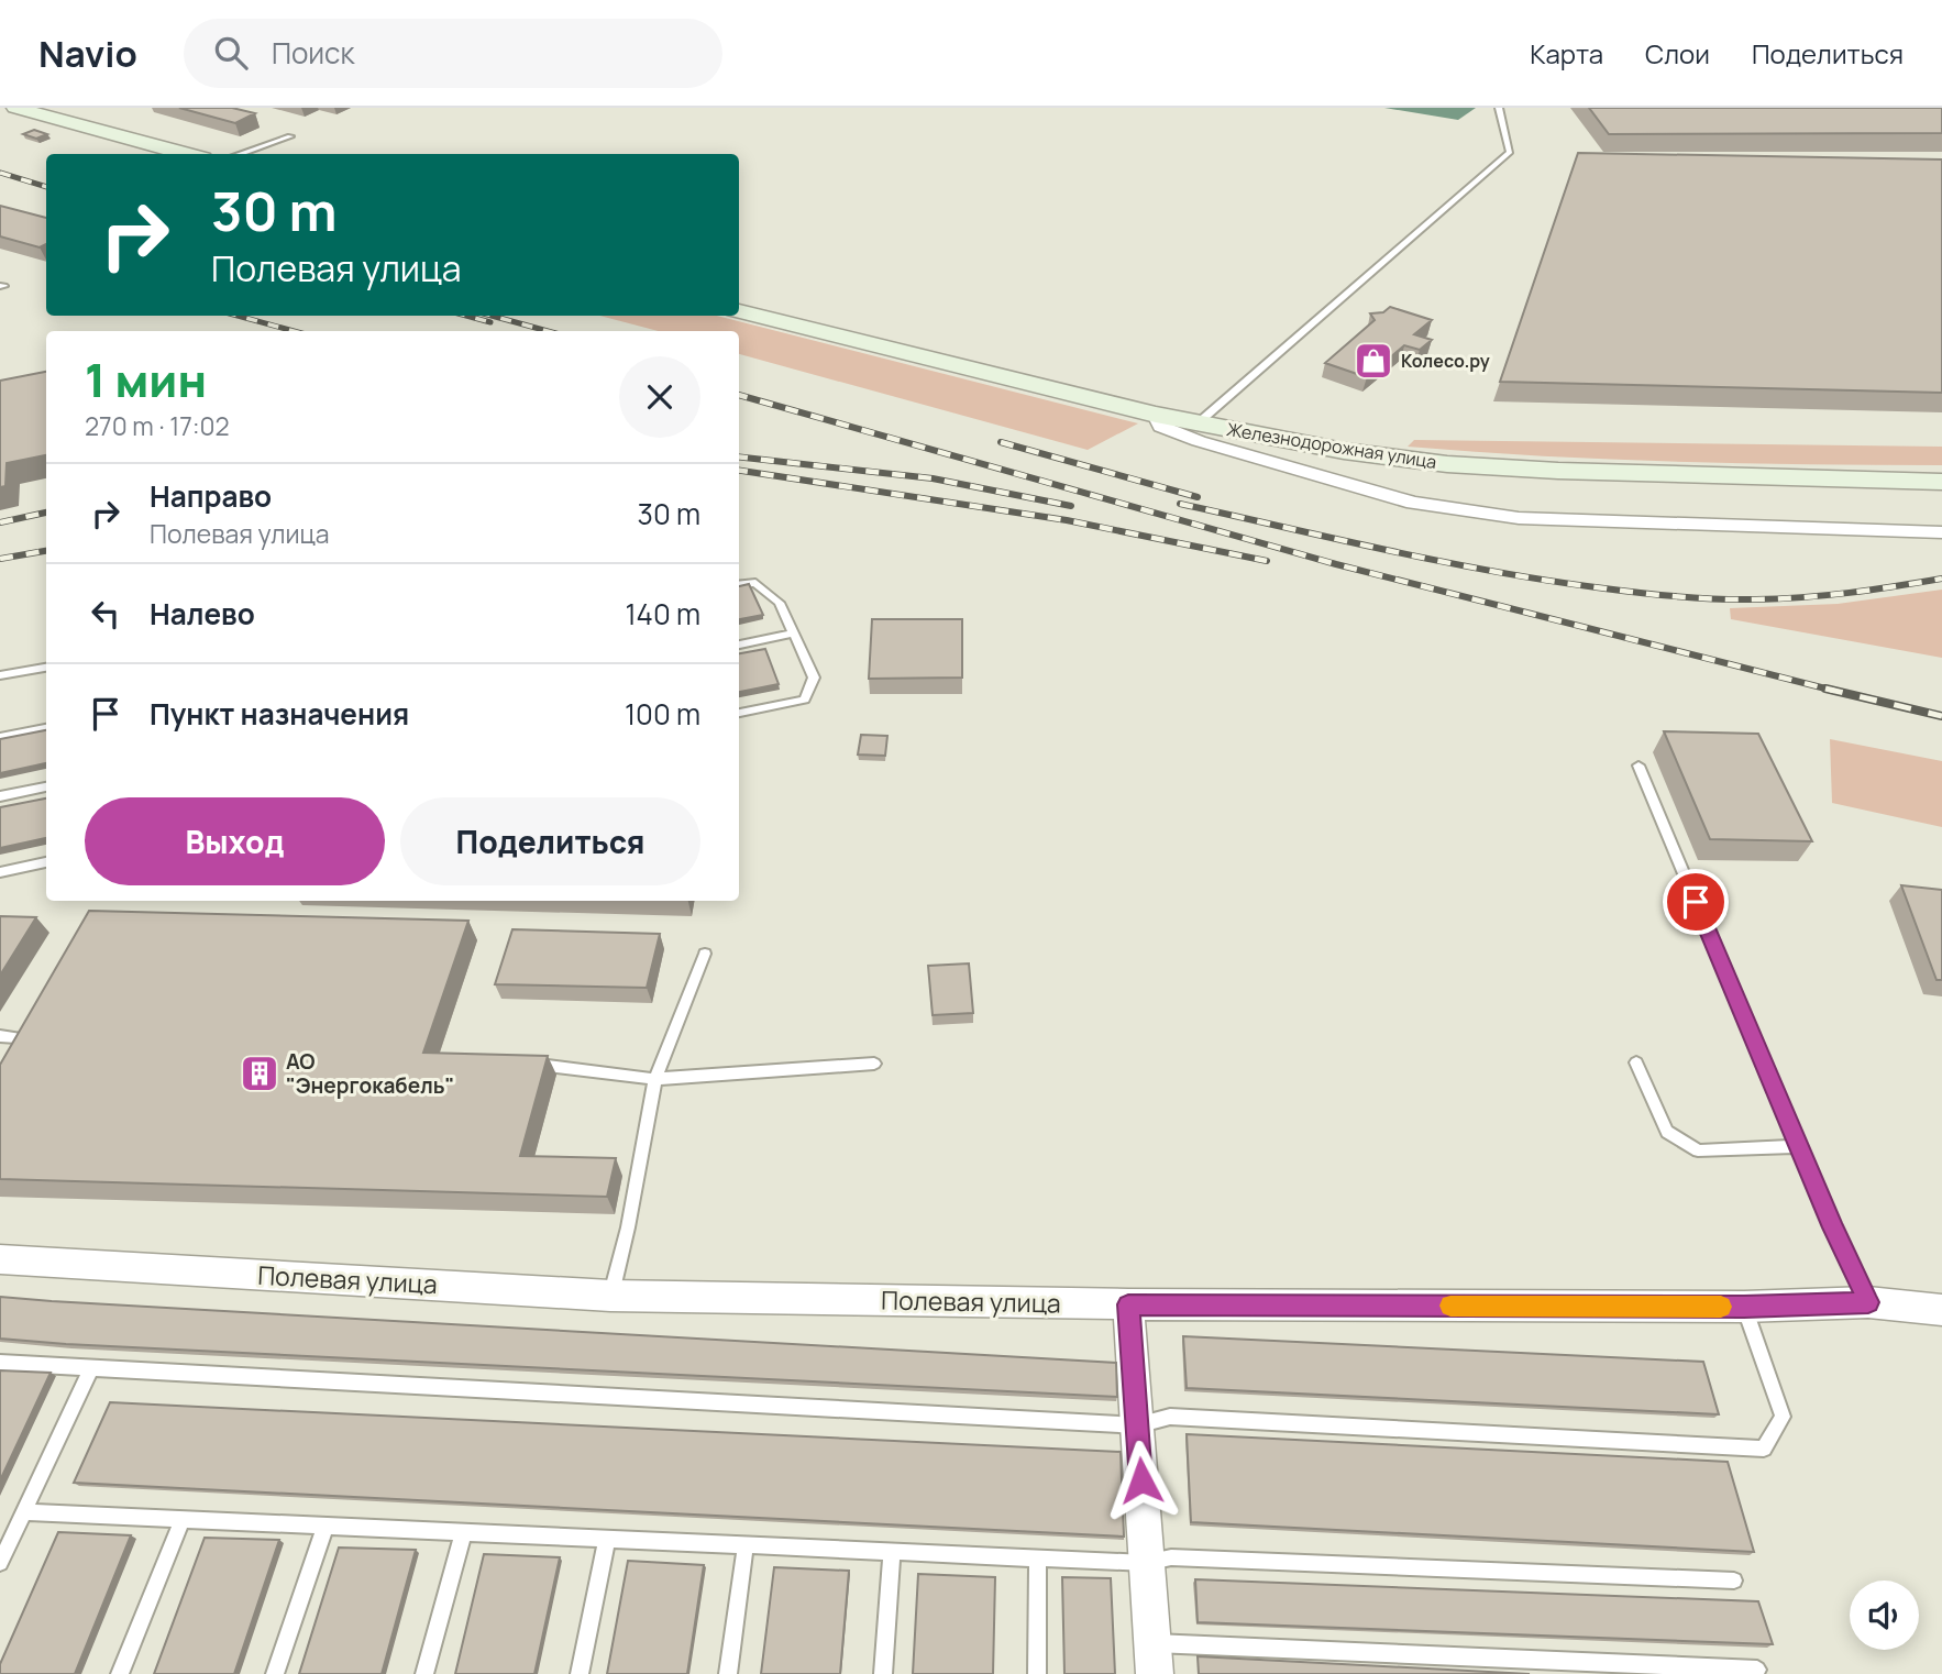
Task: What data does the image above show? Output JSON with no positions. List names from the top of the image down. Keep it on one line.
{"streets":{"main road":["Железнодорожная улица"],"street":["Полевая улица"]},"places":{"shop":["Колесо.ру"],"building":["АО \"Энергокабель\""]},"page":{"header":"Navio","search":"Поиск","nav":["Карта","Слои","Поделиться"],"turn":["30 m","Полевая улица"],"heading":["1 мин","270 m · 17:02"],"list":[{"name":"Направо","note":"Полевая улица","value":"30 m"},{"name":"Налево","value":"140 m"},{"name":"Пункт назначения","value":"100 m"}],"buttons":["Выход","Поделиться"]}}
